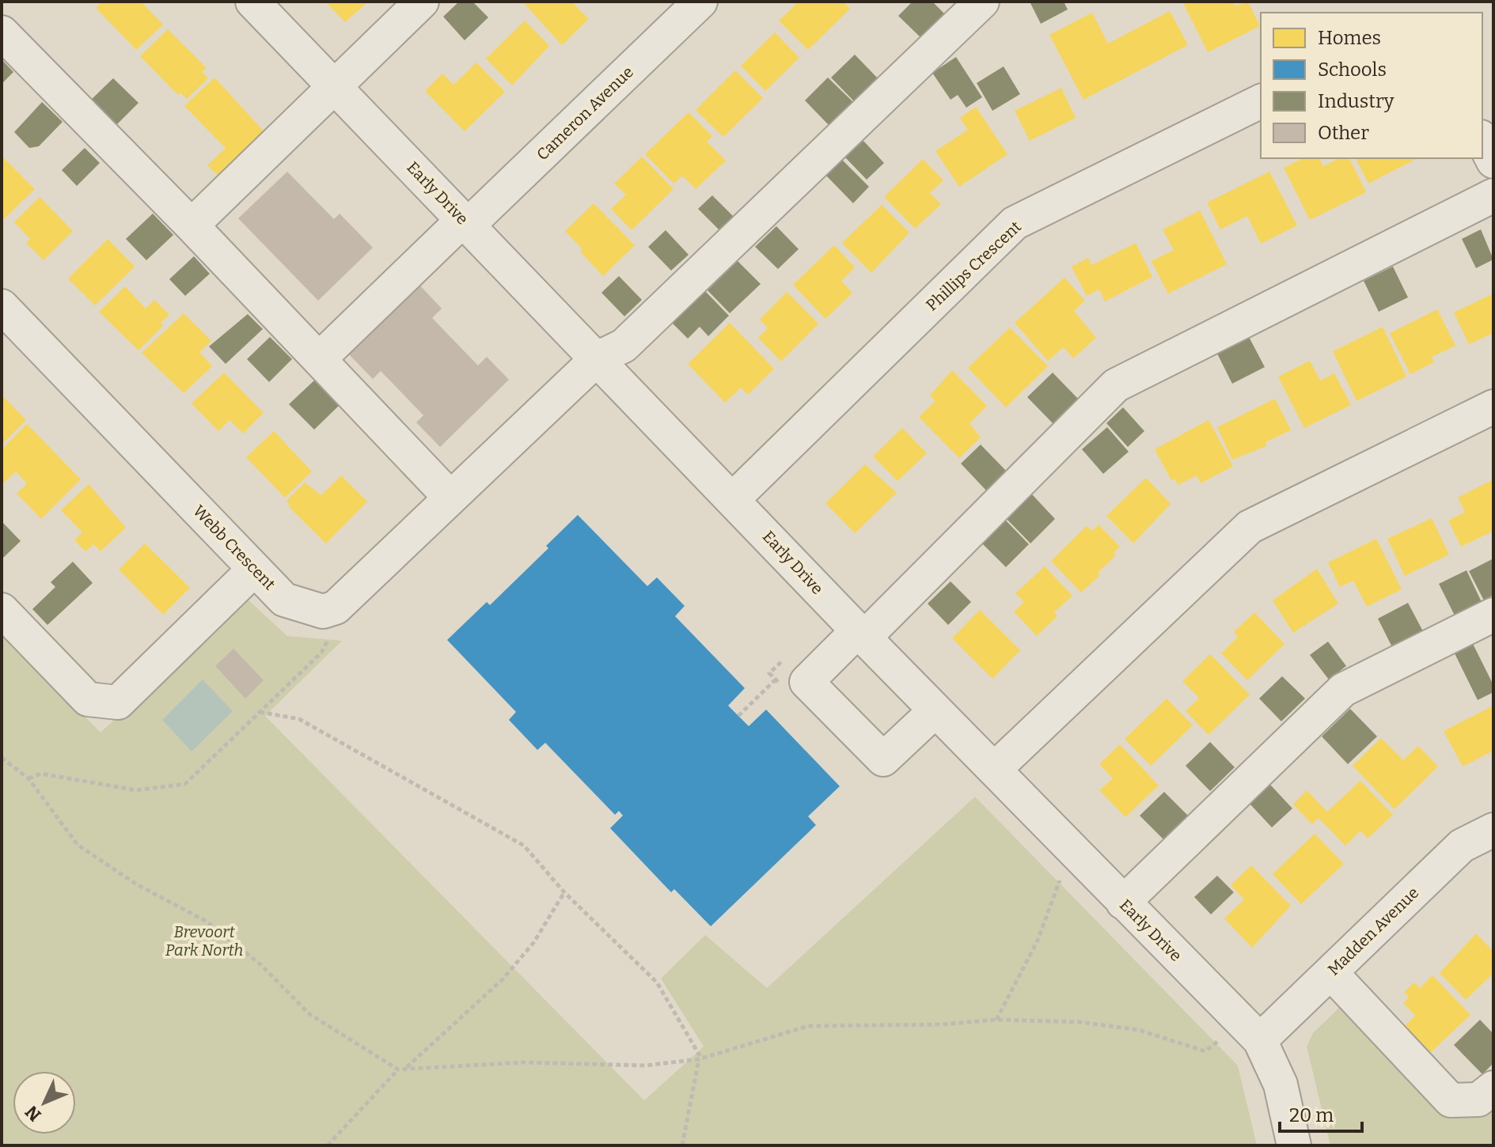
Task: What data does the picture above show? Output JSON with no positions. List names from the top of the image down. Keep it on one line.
{"streets":{"street":["Cameron Avenue","Early Drive","Phillips Crescent","Webb Crescent","Madden Avenue"]},"crossings":[["Cameron Avenue","Early Drive"],["Early Drive","Phillips Crescent"],["Early Drive","Webb Crescent"],["Early Drive","Madden Avenue"]],"parks":["Brevoort Park North"],"legend":["Homes","Schools","Industry","Other"],"scale_bar":"20 m","north":"bottom left"}
